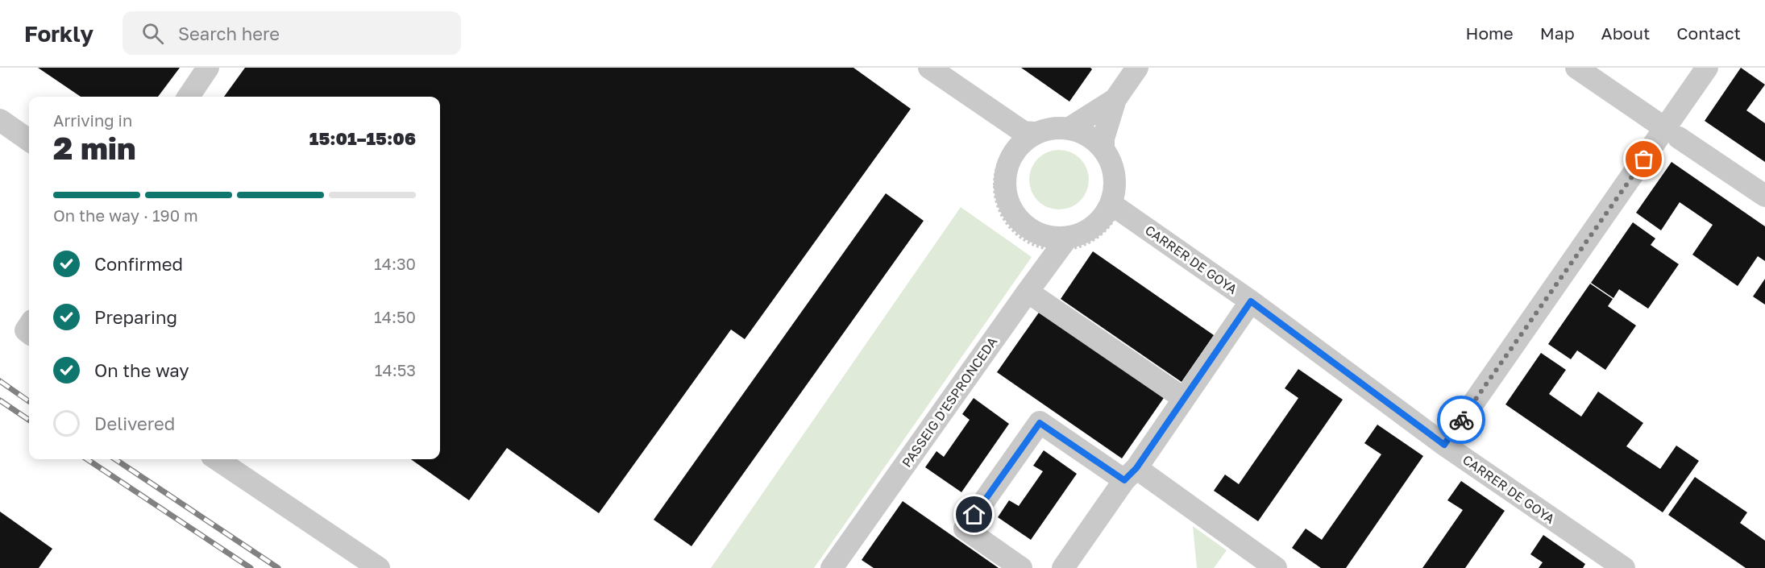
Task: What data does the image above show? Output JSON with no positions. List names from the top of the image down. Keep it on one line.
{"streets":{"street":["CARRER DE GOYA","PASSEIG D'ESPRONCEDA"]},"crossings":[["CARRER DE GOYA","PASSEIG D'ESPRONCEDA"]],"page":{"header":"Forkly","search":"Search here","nav":["Home","Map","About","Contact"],"heading":["2 min","Arriving in","15:01–15:06"],"bar":"On the way · 190 m","list":[["Confirmed","14:30"],["Preparing","14:50"],["On the way","14:53"],"Delivered"]}}
